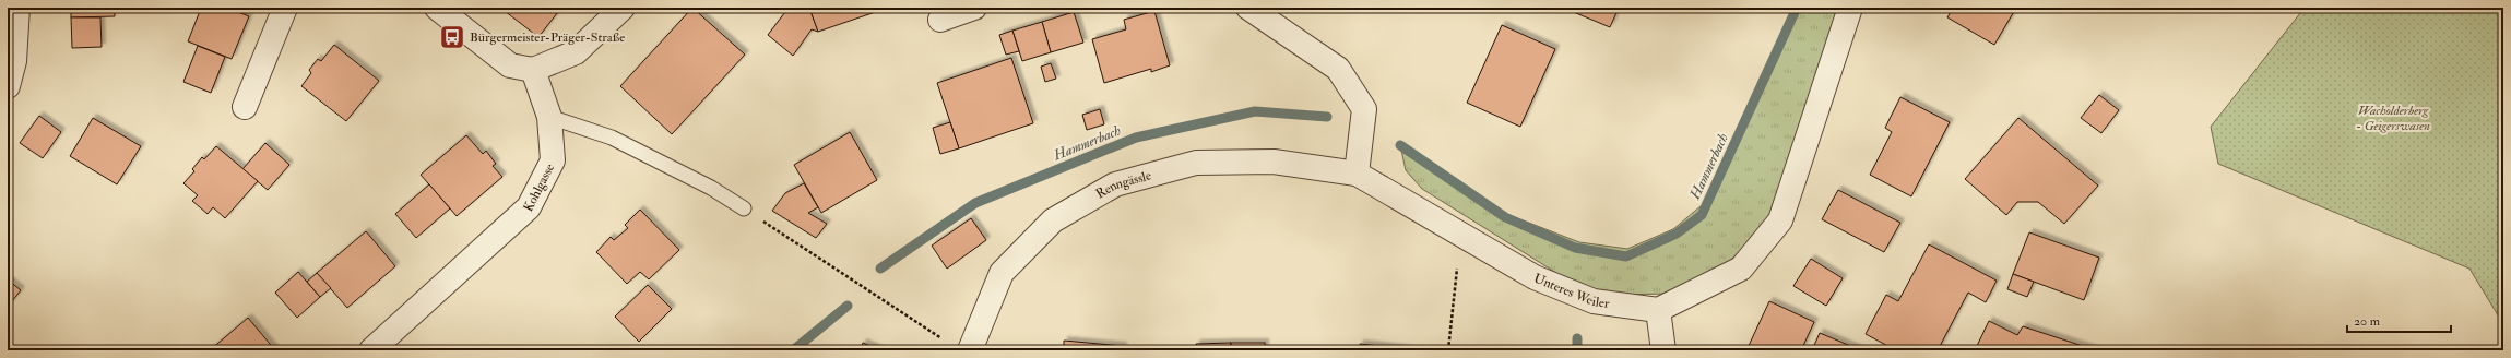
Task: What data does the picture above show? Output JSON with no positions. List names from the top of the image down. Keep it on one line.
{"streets":{"street":["Renngässle","Kohlgasse","Unteres Weiler"]},"crossings":[["Renngässle","Unteres Weiler"]],"water":["Hammerbach"],"parks":["Wacholderberg - Geigerswasen"],"places":{"bus stop":["Bürgermeister-Präger-Straße"]},"scale_bar":"20 m"}
